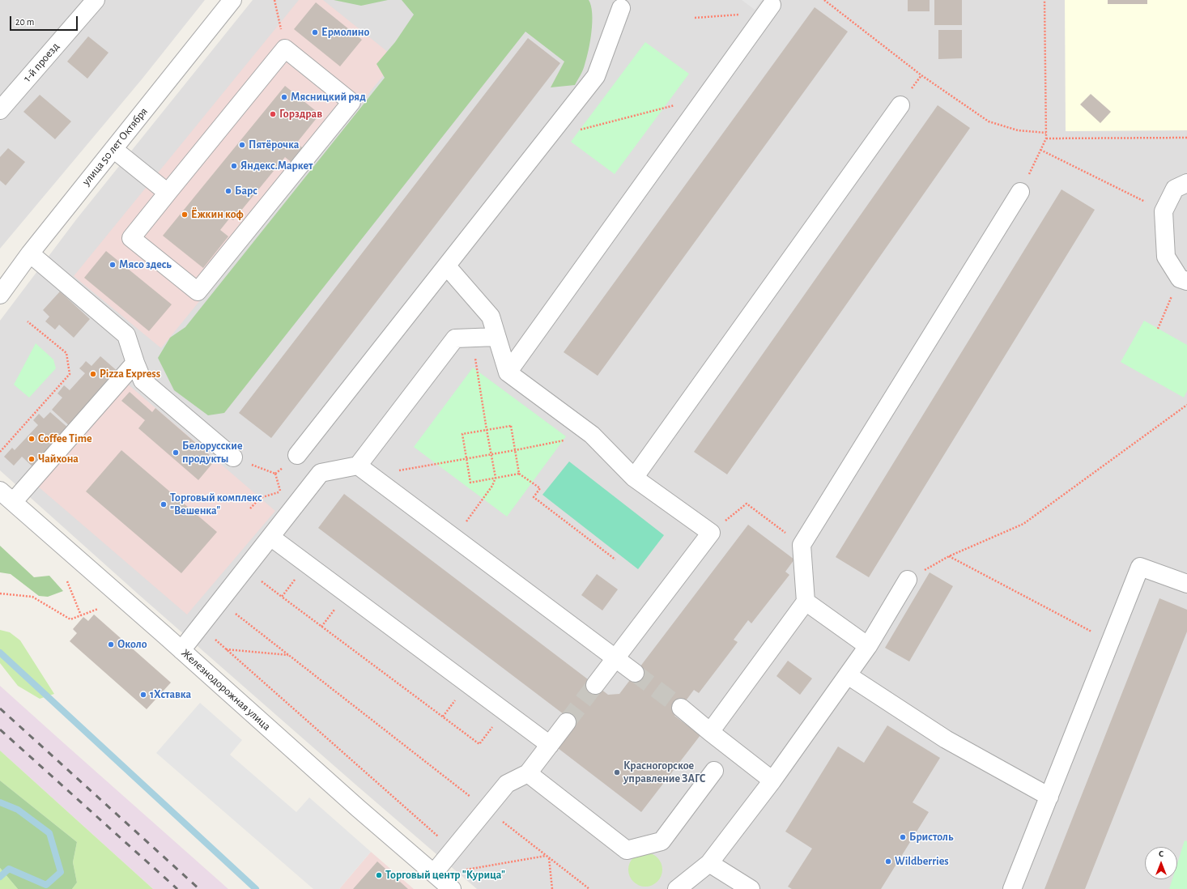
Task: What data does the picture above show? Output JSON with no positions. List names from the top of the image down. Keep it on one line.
{"streets":{"street":["1-й проезд","улица 50 лет Октября","Железнодорожная улица"]},"places":["Ермолино","Мясницкий ряд","Горздрав","Пятёрочка","Яндекс.Маркет","Барс","Ёжкин коф","Мясо здесь","Pizza Express","Coffee Time","Белорусские продукты","Чайхона","Торговый комплекс \"Вешенка\"","Около","1Хставка","Красногорское управление ЗАГС","Бристоль","Wildberries","Торговый центр \"Курица\""],"scale_bar":"20 m","north":"top"}
